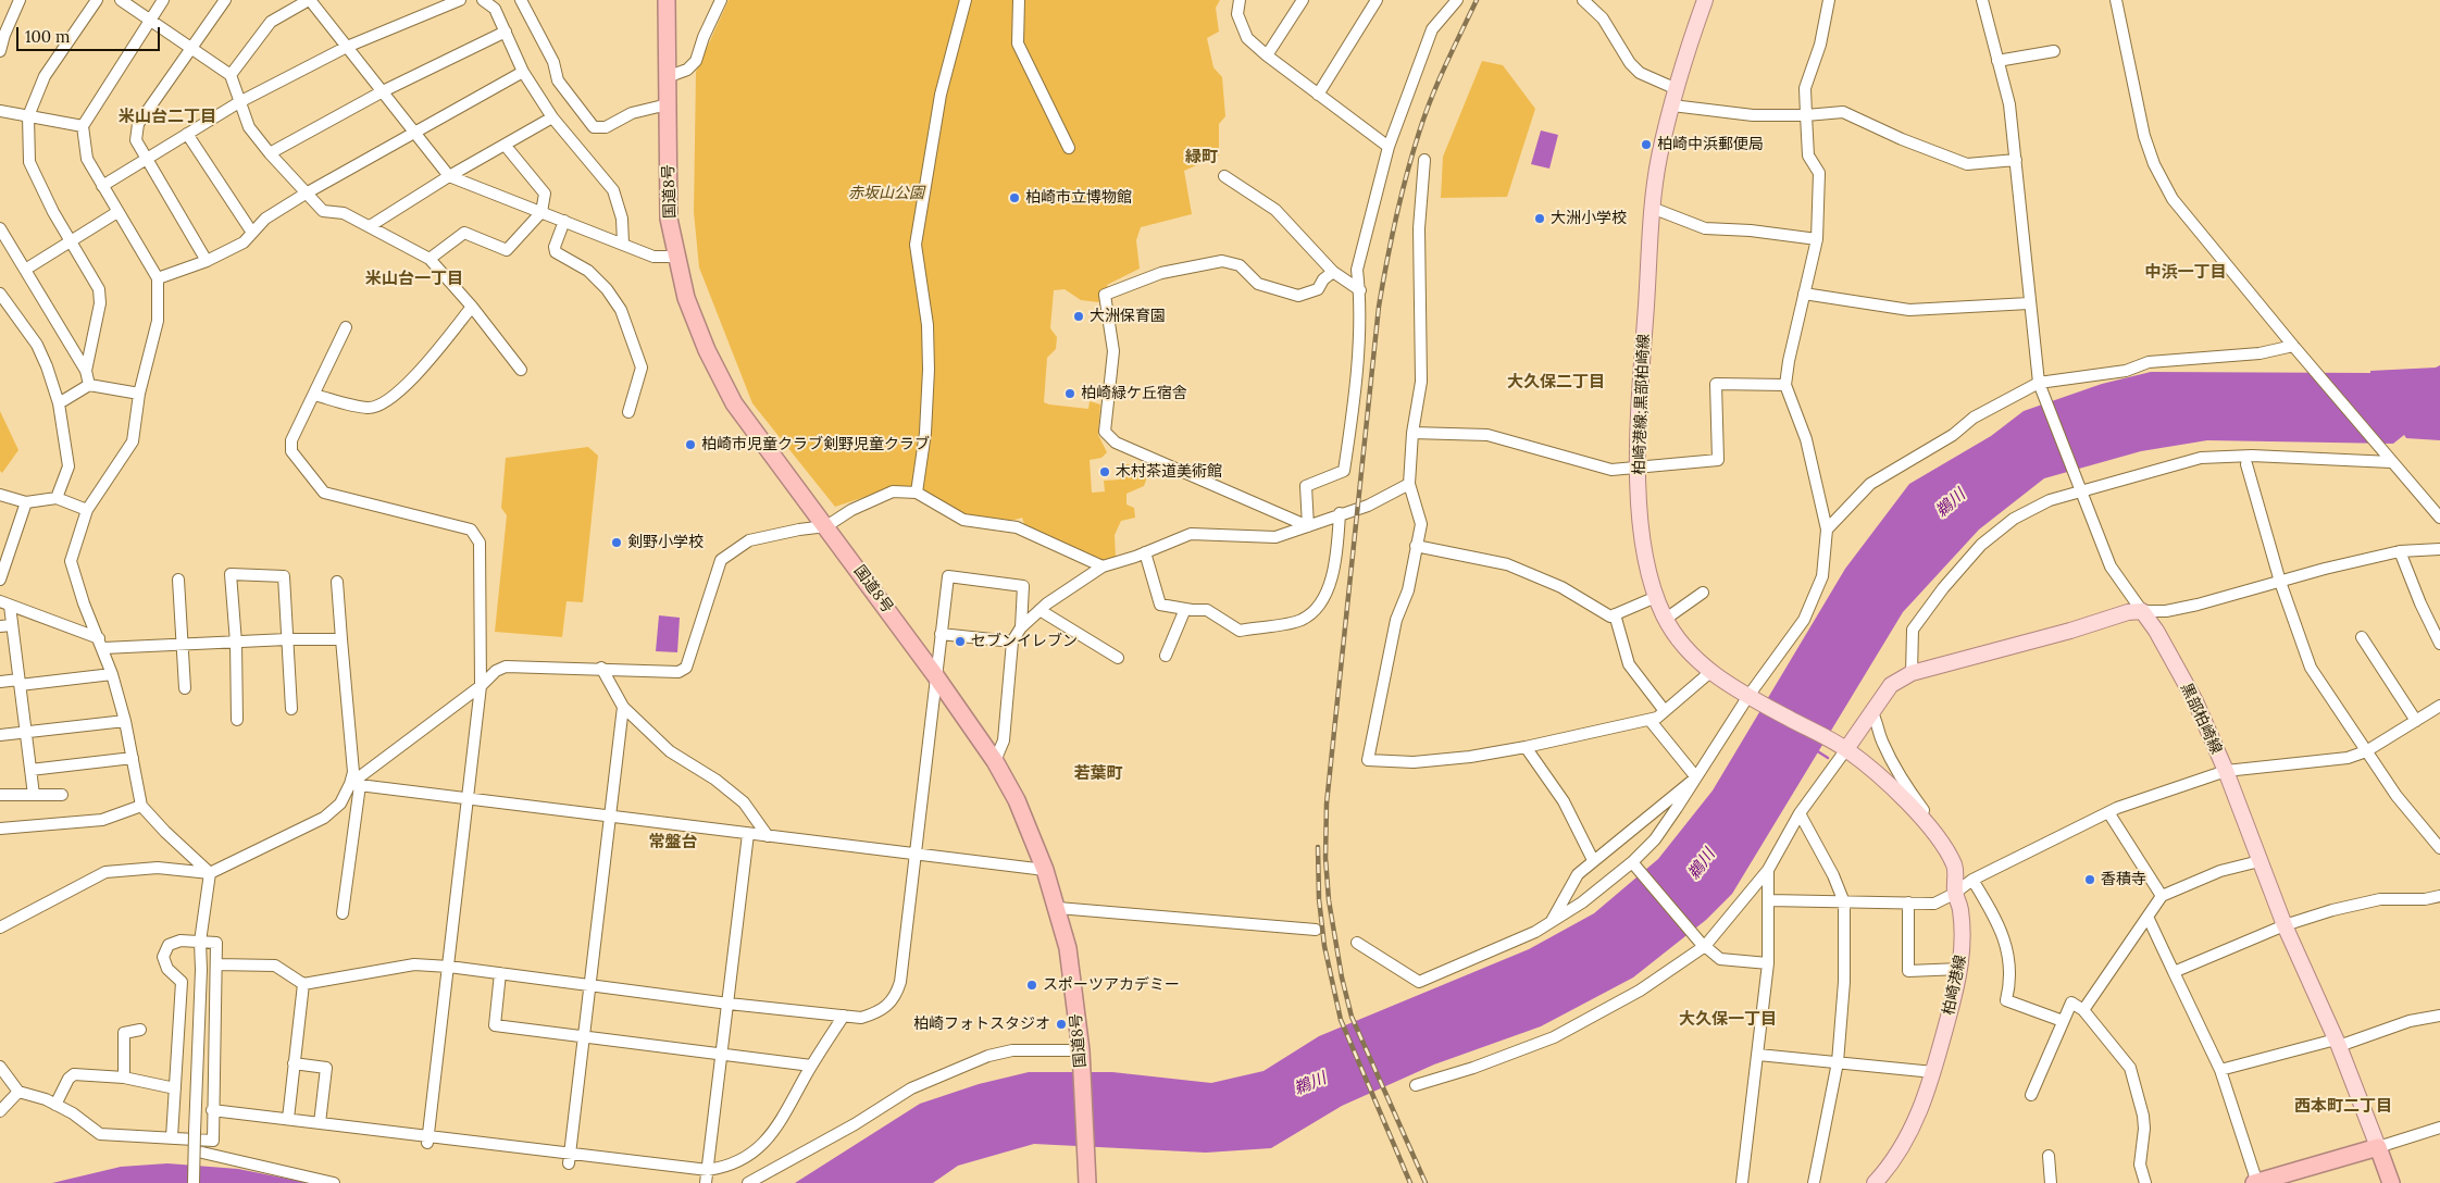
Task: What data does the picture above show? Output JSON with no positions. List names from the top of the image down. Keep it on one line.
{"streets":{"highway":["国道8号"],"main road":["柏崎港線;黒部柏崎線","黒部柏崎線","柏崎港線"]},"crossings":[["柏崎港線;黒部柏崎線","柏崎港線"]],"districts":["米山台二丁目","緑町","中浜一丁目","米山台一丁目","大久保二丁目","若葉町","常盤台","大久保一丁目","西本町二丁目"],"water":["鵜川"],"parks":["赤坂山公園"],"places":["柏崎中浜郵便局","柏崎市立博物館","大洲小学校","大洲保育園","柏崎緑ケ丘宿舎","柏崎市児童クラブ剣野児童クラブ","木村茶道美術館","剣野小学校","セブンイレブン","香積寺","スポーツアカデミー","柏崎フォトスタジオ"],"scale_bar":"100 m"}
